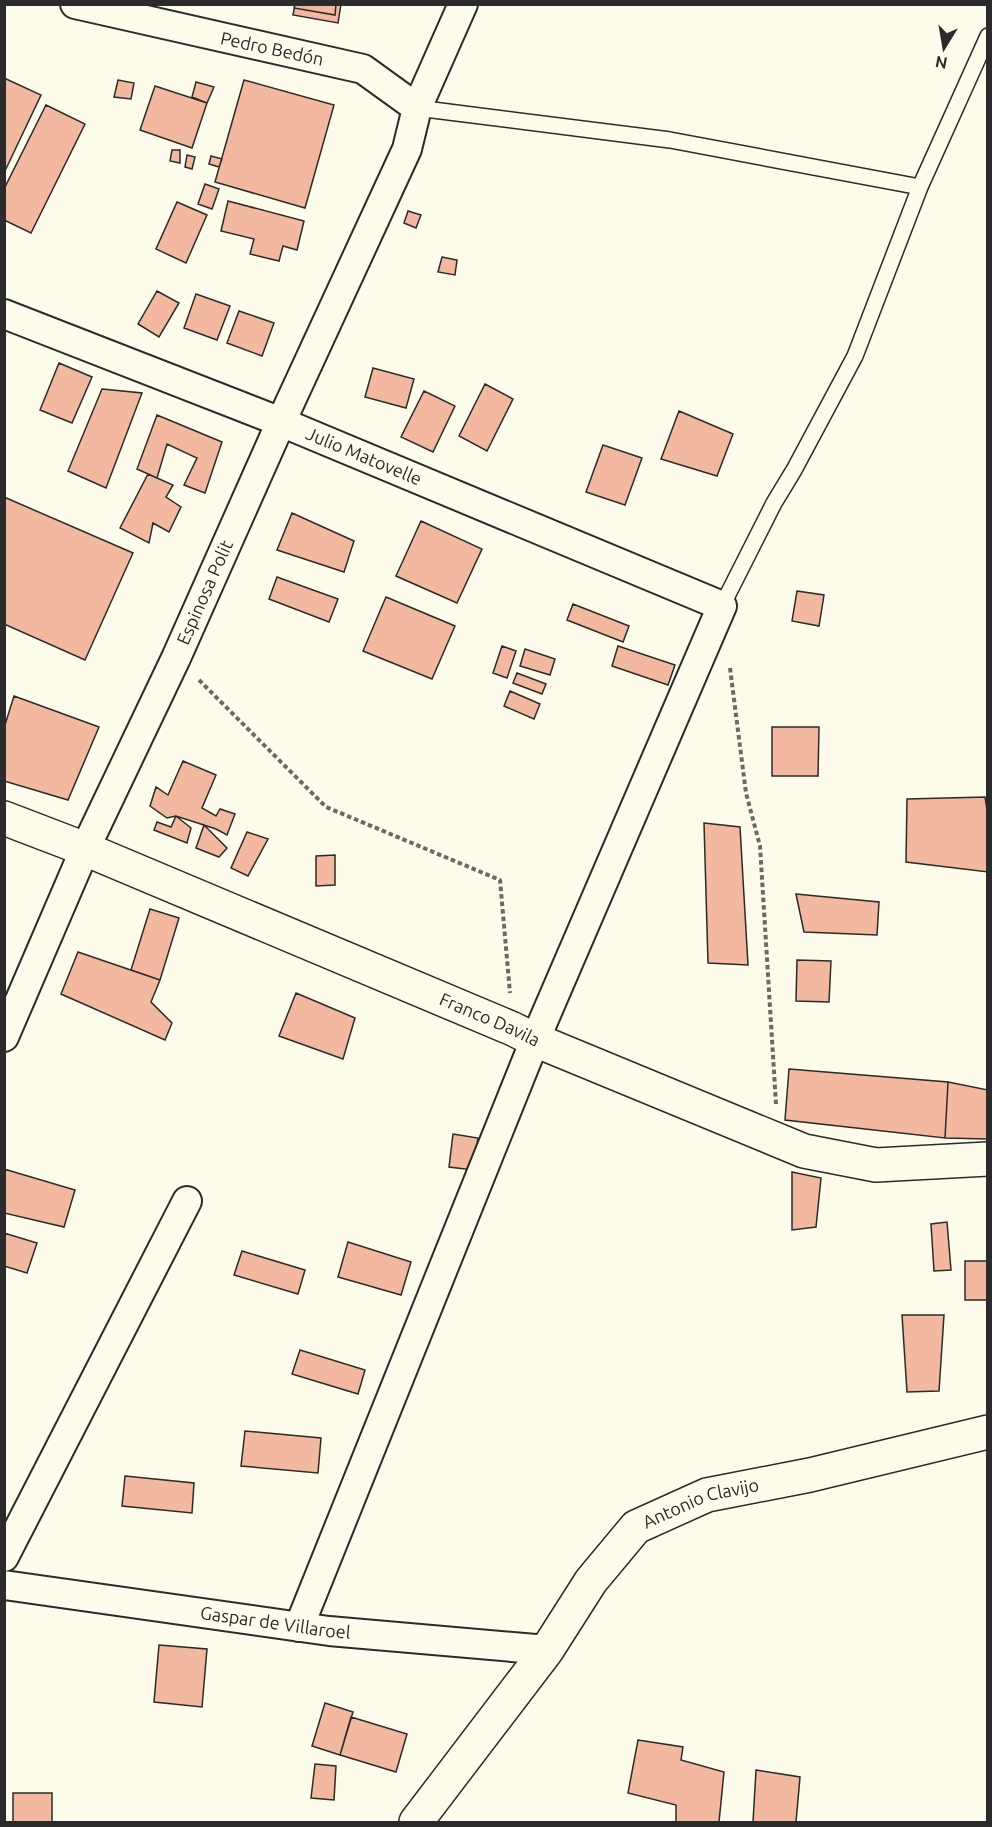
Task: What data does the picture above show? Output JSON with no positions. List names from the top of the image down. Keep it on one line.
{"streets":{"street":["Pedro Bedón","Julio Matovelle","Espinosa Polit","Franco Davila","Antonio Clavijo","Gaspar de Villaroel"]},"crossings":[["Pedro Bedón","Espinosa Polit"],["Julio Matovelle","Espinosa Polit"],["Espinosa Polit","Franco Davila"],["Antonio Clavijo","Gaspar de Villaroel"]],"north":"bottom"}
